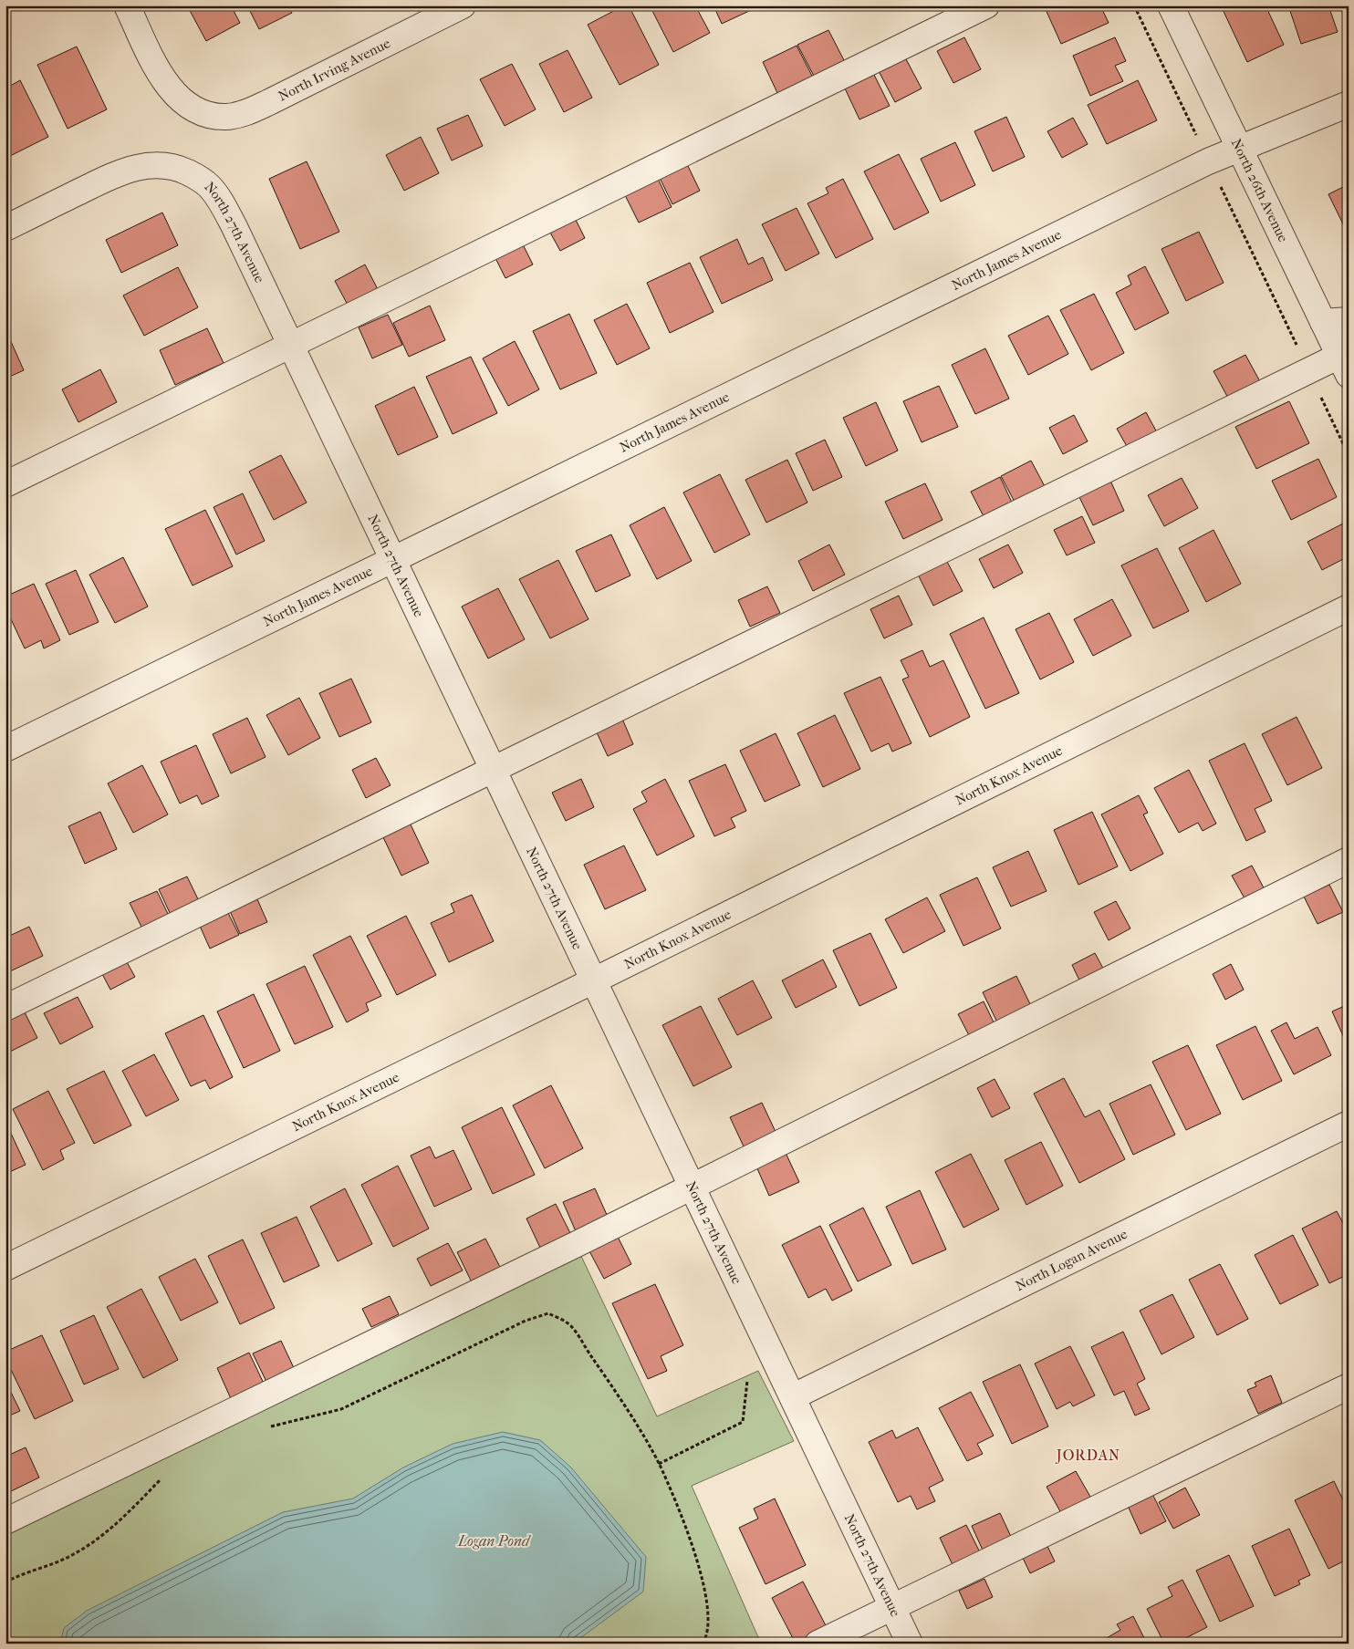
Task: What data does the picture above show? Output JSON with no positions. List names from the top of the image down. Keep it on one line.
{"streets":{"street":["North Irving Avenue","North 26th Avenue","North 27th Avenue","North James Avenue","North Knox Avenue","North Logan Avenue"]},"crossings":[["North 26th Avenue","North James Avenue"],["North 27th Avenue","North James Avenue"],["North 27th Avenue","North Knox Avenue"],["North 27th Avenue","North Logan Avenue"]],"districts":["JORDAN"],"water":["Logan Pond"]}
